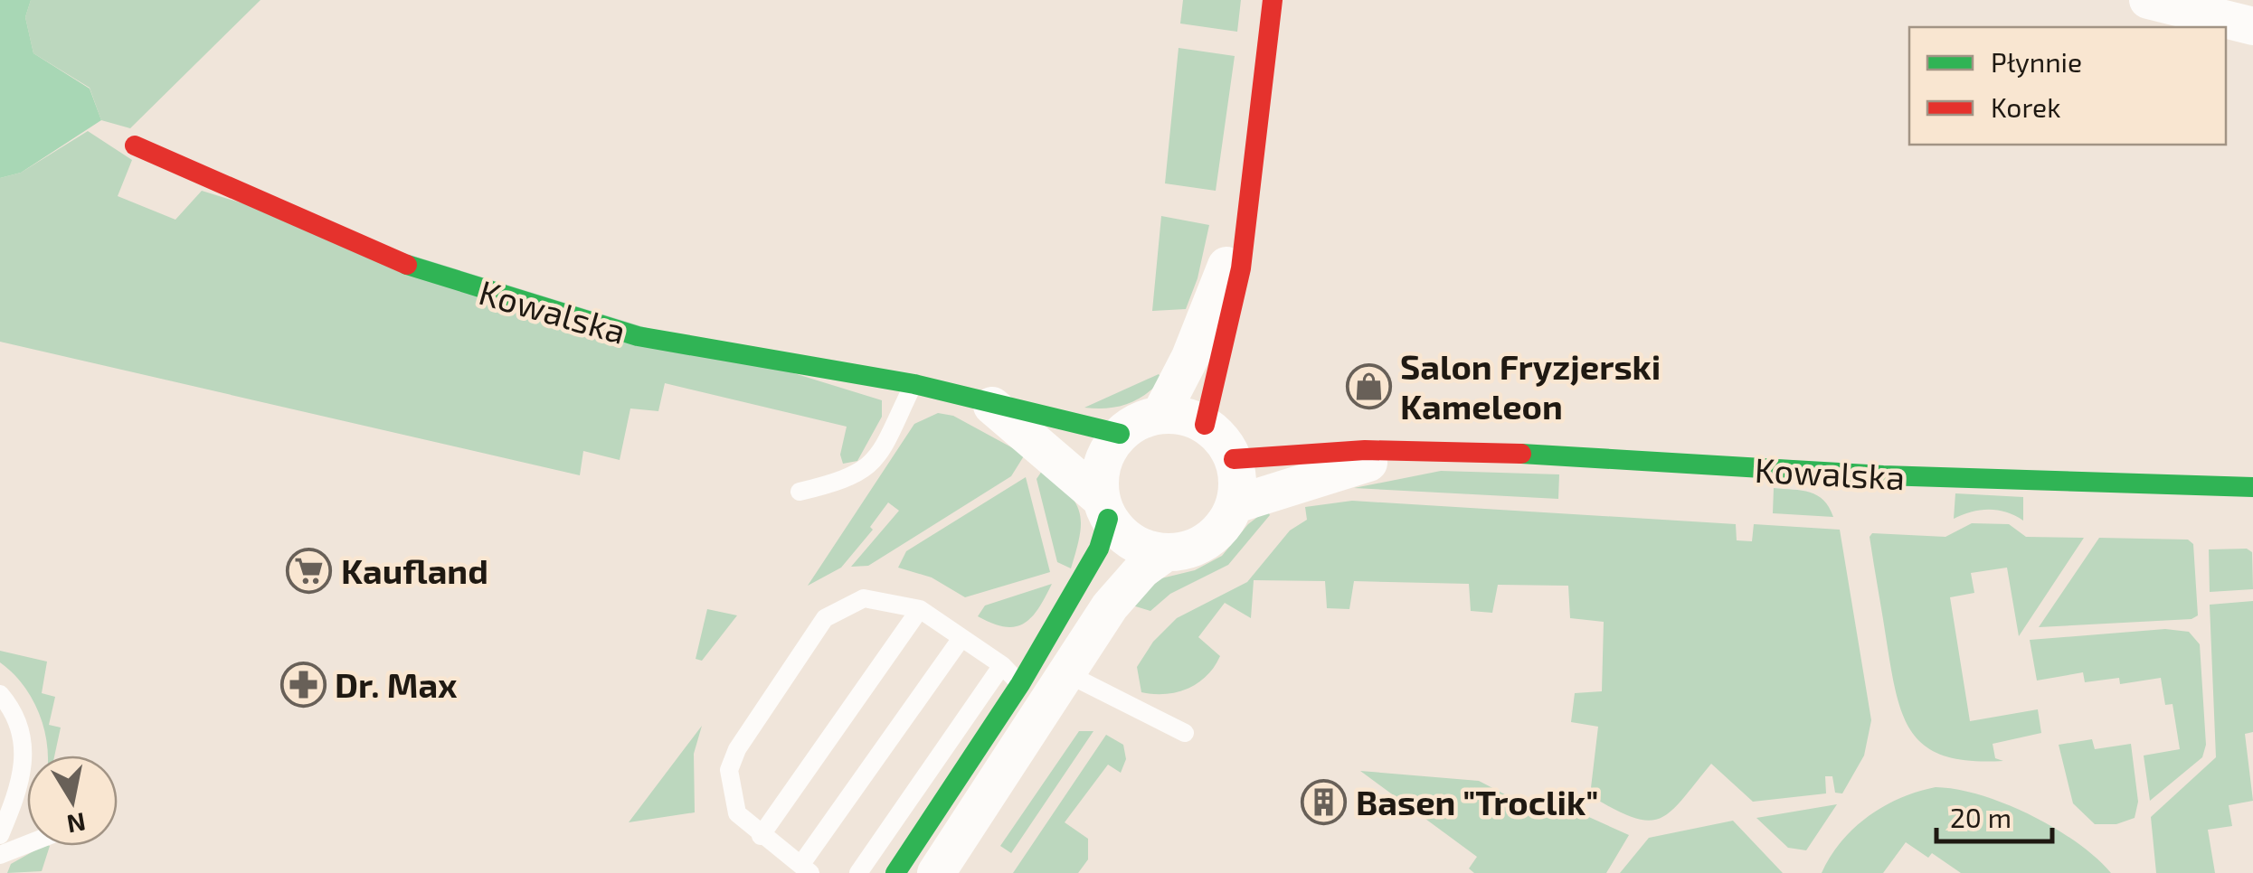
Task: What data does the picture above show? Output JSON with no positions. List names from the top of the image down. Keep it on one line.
{"streets":{"street":["Kowalska"]},"places":{"shop":["Salon Fryzjerski Kameleon"],"supermarket":["Kaufland"],"pharmacy":["Dr. Max"],"building":["Basen \"Troclik\""]},"legend":["Płynnie","Korek"],"scale_bar":"20 m","north":"bottom"}
